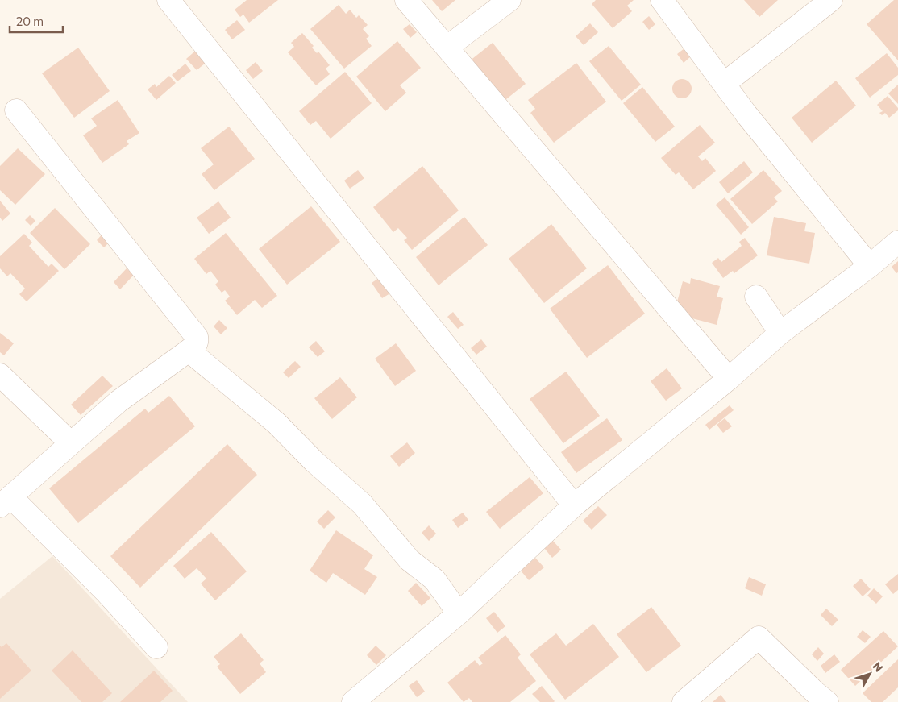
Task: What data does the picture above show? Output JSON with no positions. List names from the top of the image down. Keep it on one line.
{"scale_bar":"20 m","north":"top right"}
